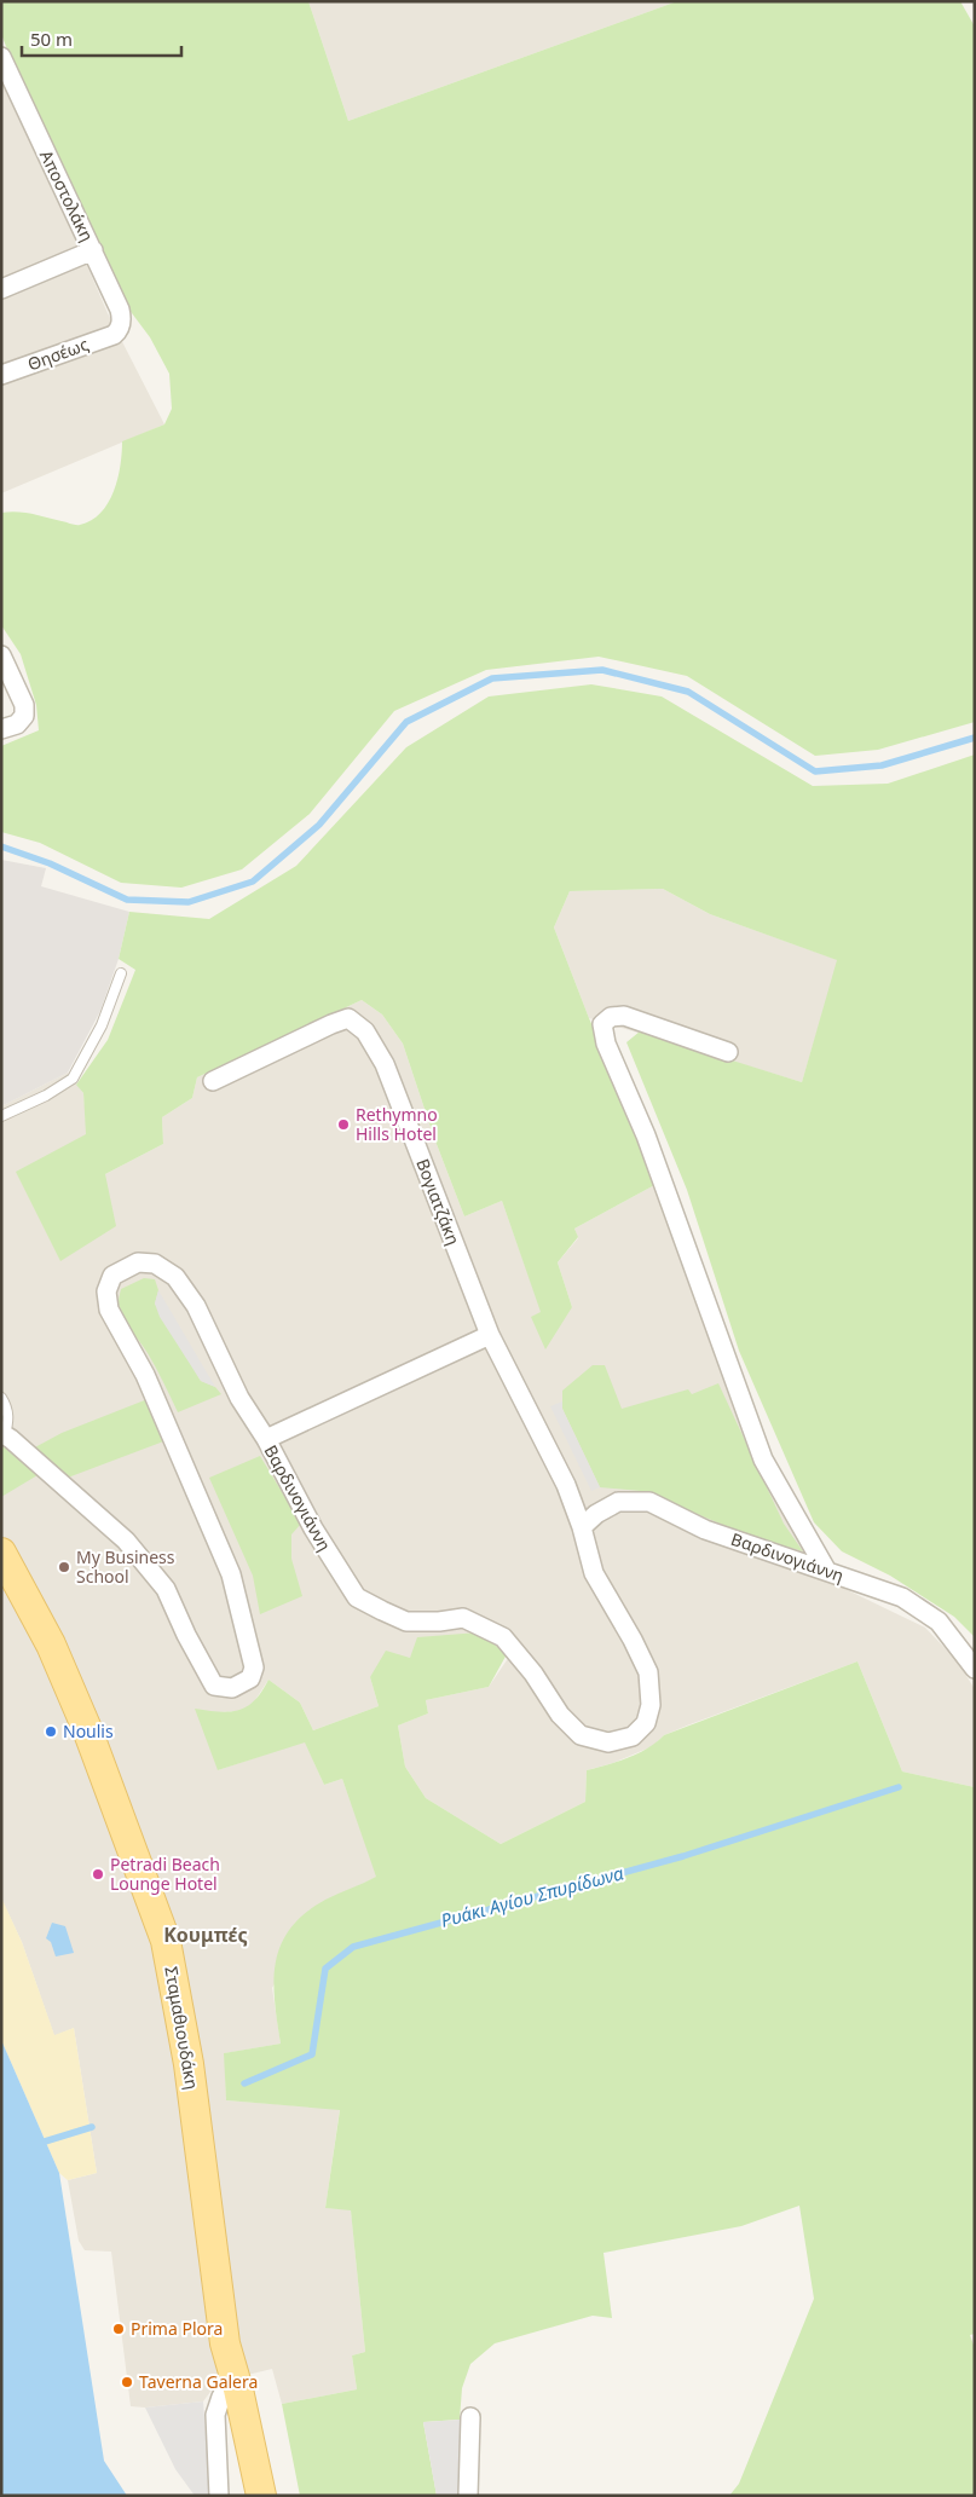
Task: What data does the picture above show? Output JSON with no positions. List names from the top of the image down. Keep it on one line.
{"streets":{"main road":["Σταμαθιουδάκη"],"street":["Αποστολάκη","Θησέως","Βογιατζάκη","Βαρδινογιάννη"]},"crossings":[["Αποστολάκη","Θησέως"],["Βογιατζάκη","Βαρδινογιάννη"]],"districts":["Κουμπές"],"water":["Ρυάκι Αγίου Σπυρίδωνα"],"places":["Rethymno Hills Hotel","My Business School","Noulis","Petradi Beach Lounge Hotel","Prima Plora","Taverna Galera"],"scale_bar":"50 m"}
